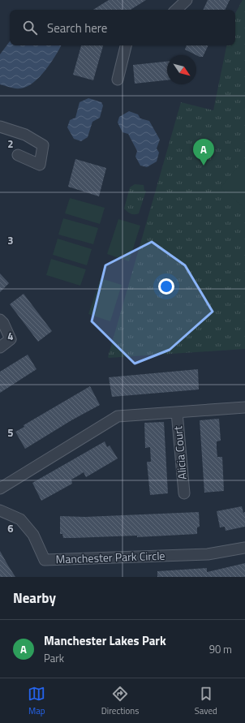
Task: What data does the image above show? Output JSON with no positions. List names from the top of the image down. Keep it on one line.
{"streets":{"street":["Alicia Court","Manchester Park Circle"]},"north":"bottom right","page":{"search":"Search here","pins":"A","heading":"Nearby","list":[{"mark":"A","name":"Manchester Lakes Park","note":"Park","value":"90 m"}],"nav":["Map","Directions","Saved"]},"grid":{"rows":["2","3","4","5","6"]}}
